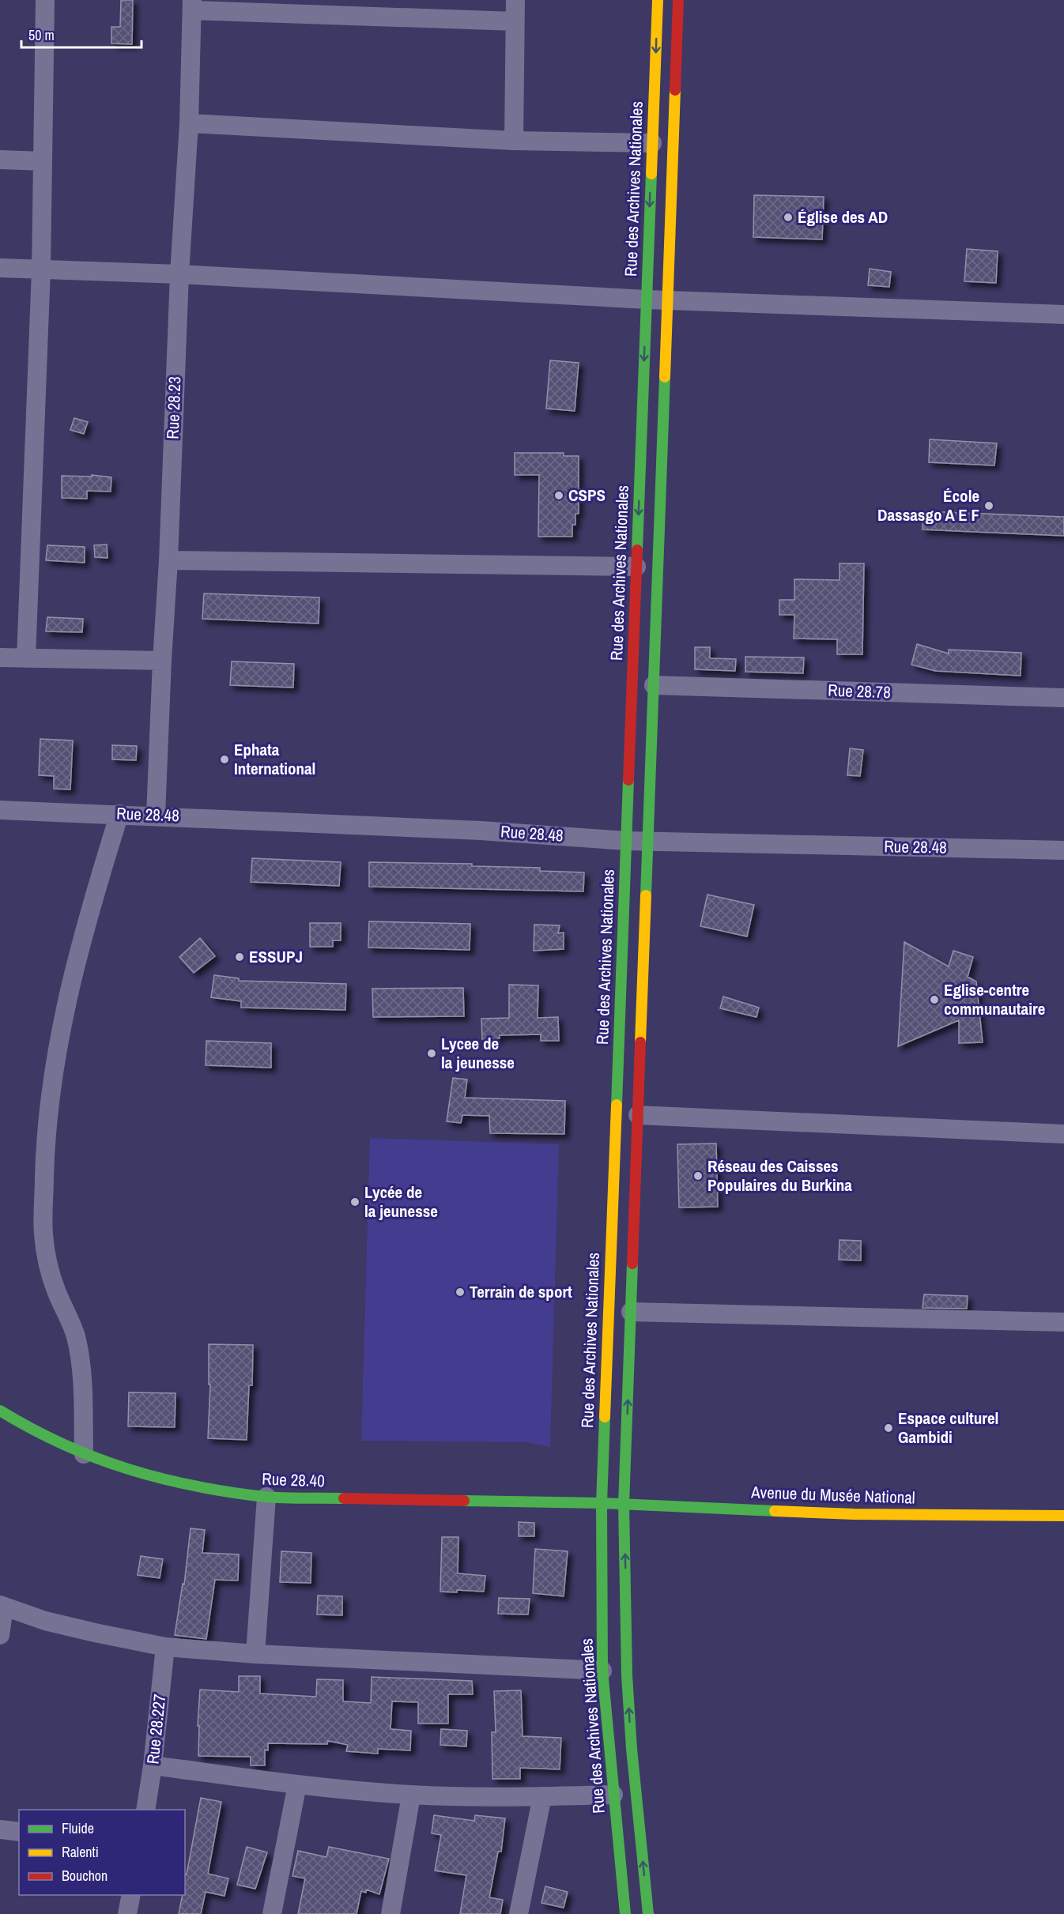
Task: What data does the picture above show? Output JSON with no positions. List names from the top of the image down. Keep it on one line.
{"streets":{"street":["Rue des Archives Nationales","Rue 28.23","Rue 28.78","Rue 28.48","Rue 28.40","Avenue du Musée National","Rue 28.227"]},"crossings":[["Rue des Archives Nationales","Rue 28.48"],["Rue des Archives Nationales","Rue 28.40"],["Rue des Archives Nationales","Avenue du Musée National"],["Rue 28.23","Rue 28.48"],["Rue 28.40","Avenue du Musée National"]],"places":["Église des AD","CSPS","École Dassasgo A E F","Ephata International","ESSUPJ","Eglise-centre communautaire","Lycee de la jeunesse","Réseau des Caisses Populaires du Burkina","Lycée de la jeunesse","Terrain de sport","Espace culturel Gambidi"],"legend":["Fluide","Ralenti","Bouchon"],"scale_bar":"50 m"}
